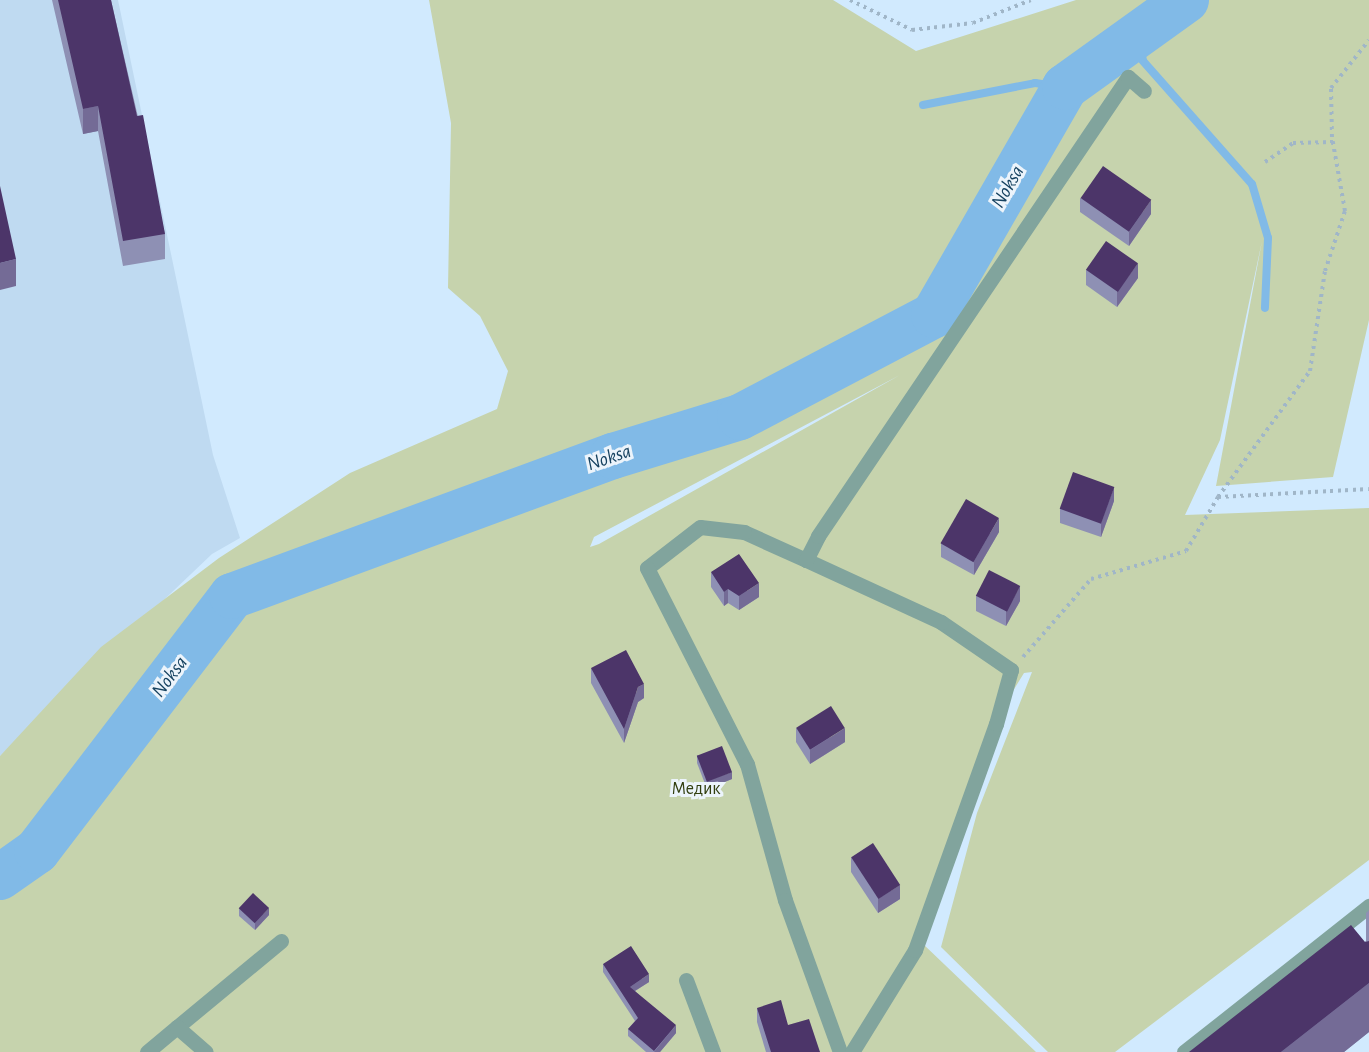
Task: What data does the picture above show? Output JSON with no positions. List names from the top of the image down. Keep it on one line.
{"water":["Noksa"],"parks":["Медик"]}
